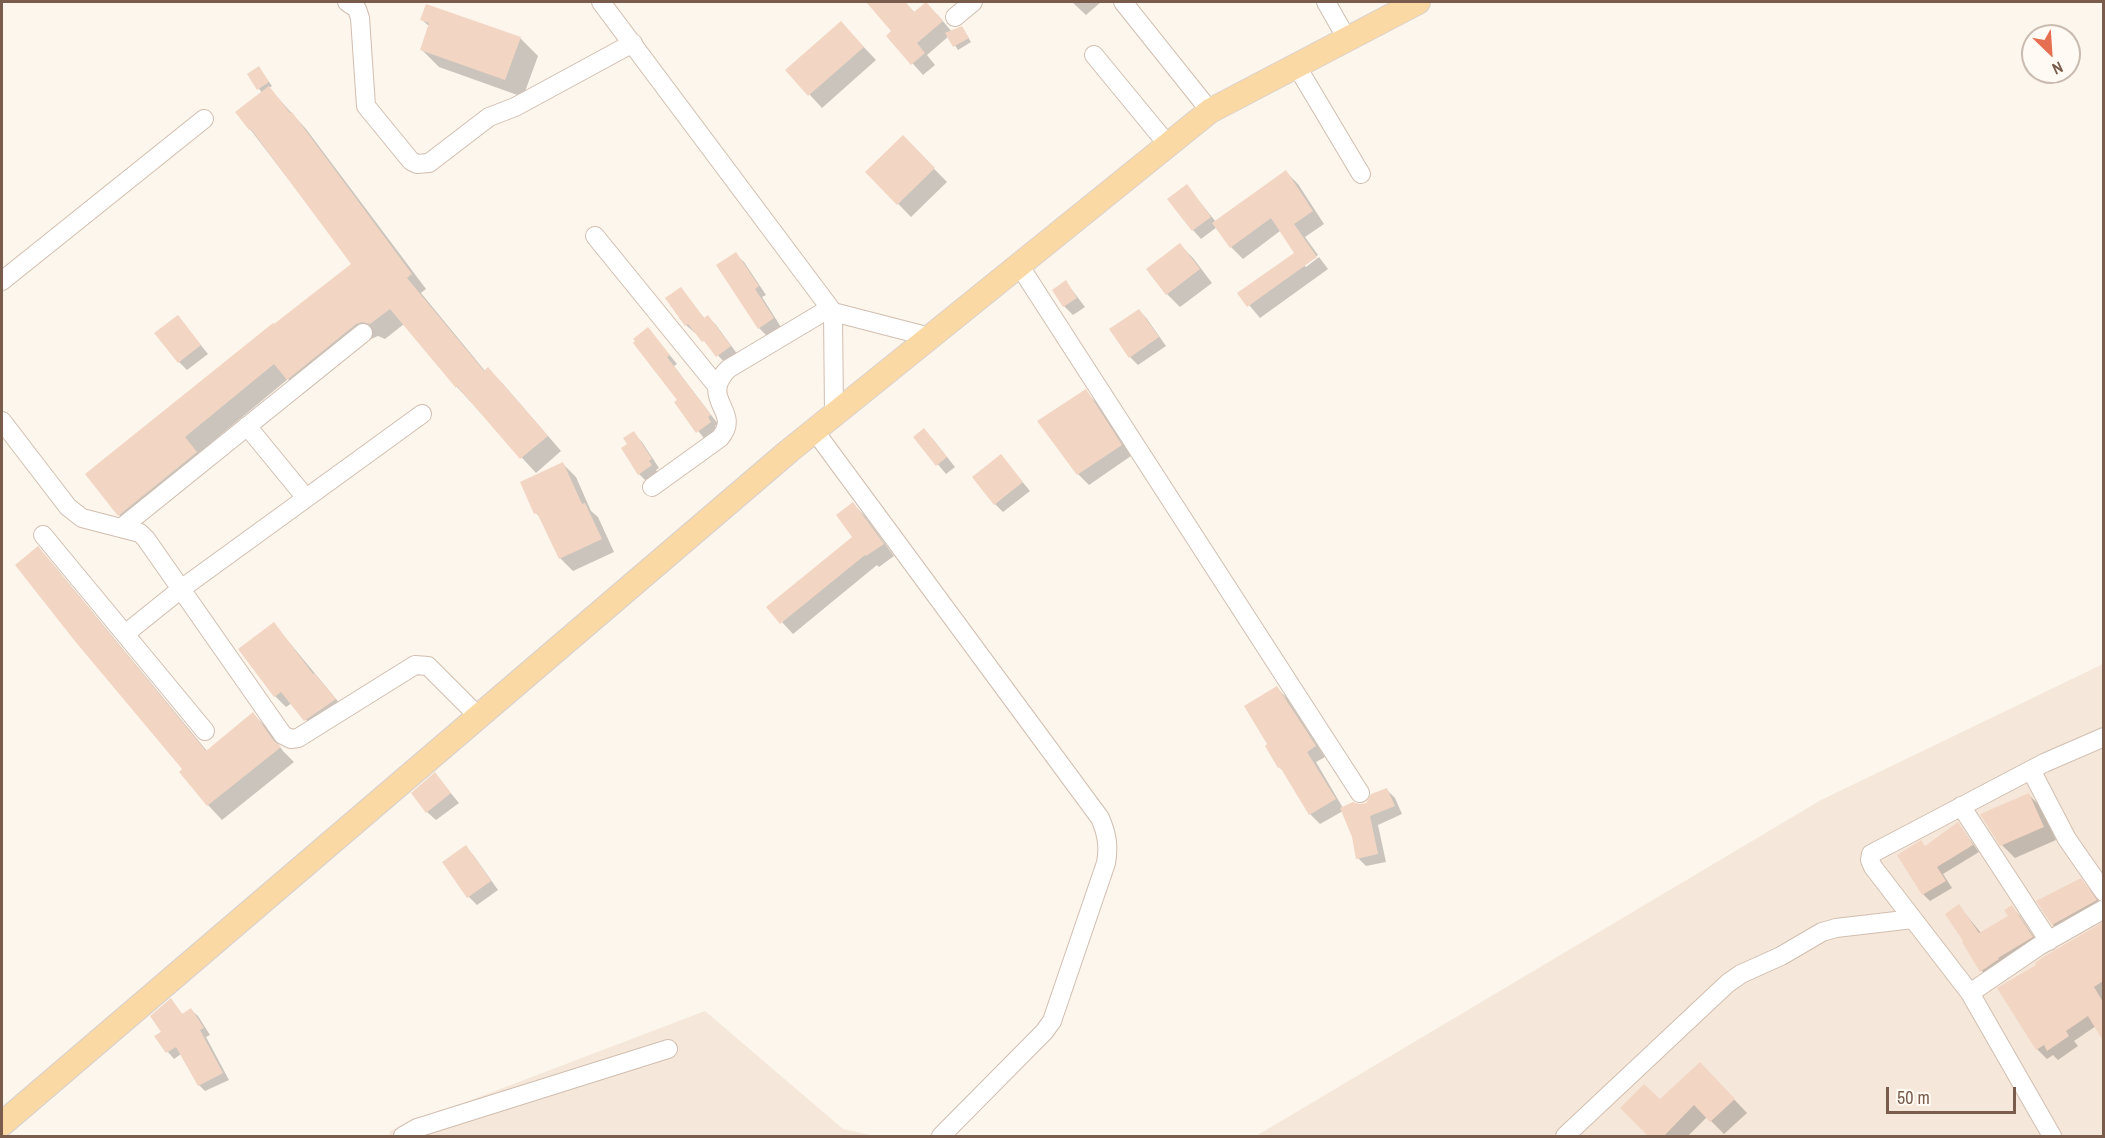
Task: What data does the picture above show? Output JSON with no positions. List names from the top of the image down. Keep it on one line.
{"scale_bar":"50 m","north":"bottom right"}
